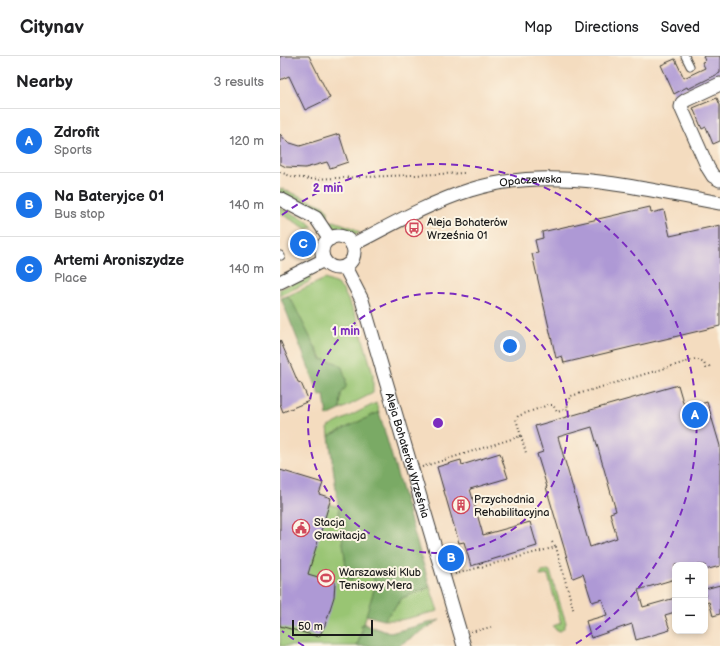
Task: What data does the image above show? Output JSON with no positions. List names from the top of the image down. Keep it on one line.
{"streets":{"street":["Opaczewska","Aleja Bohaterów Września"]},"crossings":[["Opaczewska","Aleja Bohaterów Września"]],"places":{"bus stop":["Aleja Bohaterów Września 01"],"building":["Przychodnia Rehabilitacyjna"],"public building":["Stacja Grawitacja"],"sports":["Warszawski Klub Tenisowy Mera"]},"scale_bar":"50 m","page":{"header":"Citynav","nav":["Map","Directions","Saved"],"heading":["Nearby","3 results"],"list":[{"mark":"A","name":"Zdrofit","note":"Sports","value":"120 m"},{"mark":"B","name":"Na Bateryjce 01","note":"Bus stop","value":"140 m"},{"mark":"C","name":"Artemi Aroniszydze","note":"Place","value":"140 m"}],"pins":["C","A","B"],"map_buttons":["+","−"],"scale":"50 m"},"rings":["2 min","1 min"]}
